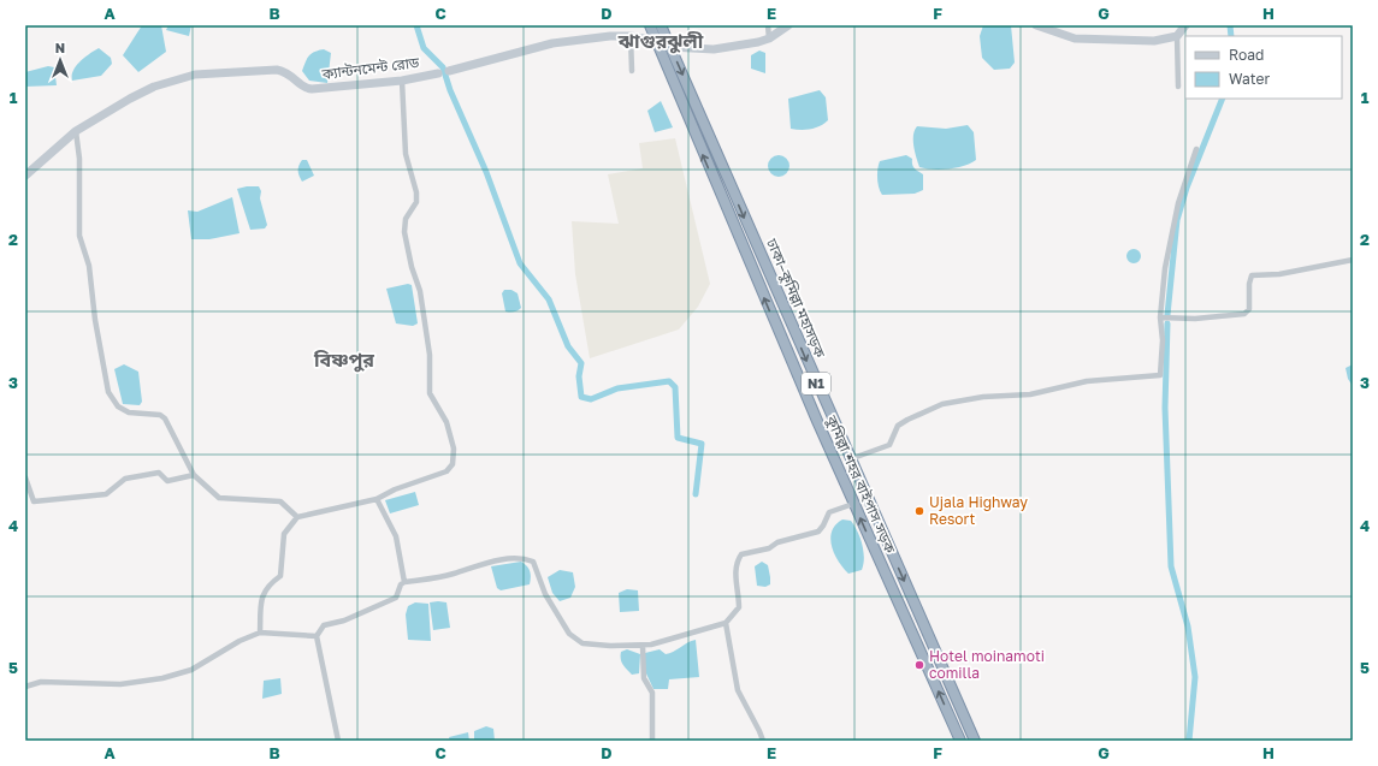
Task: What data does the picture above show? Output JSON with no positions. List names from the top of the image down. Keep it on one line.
{"streets":{"highway":["ঢাকা–কুমিল্লা মহাসড়ক","N1","কুমিল্লা শহর বাইপাস সড়ক"],"main road":["ক্যান্টনমেন্ট রোড"]},"one_way":["ঢাকা–কুমিল্লা মহাসড়ক","কুমিল্লা শহর বাইপাস সড়ক"],"districts":["ঝাগুরঝুলী","বিষ্ণপুর"],"places":["Ujala Highway Resort","Hotel moinamoti comilla"],"legend":["Road","Water"],"north":"top","grid":{"columns":["A","B","C","D","E","F","G","H"],"rows":["1","2","3","4","5"]}}
